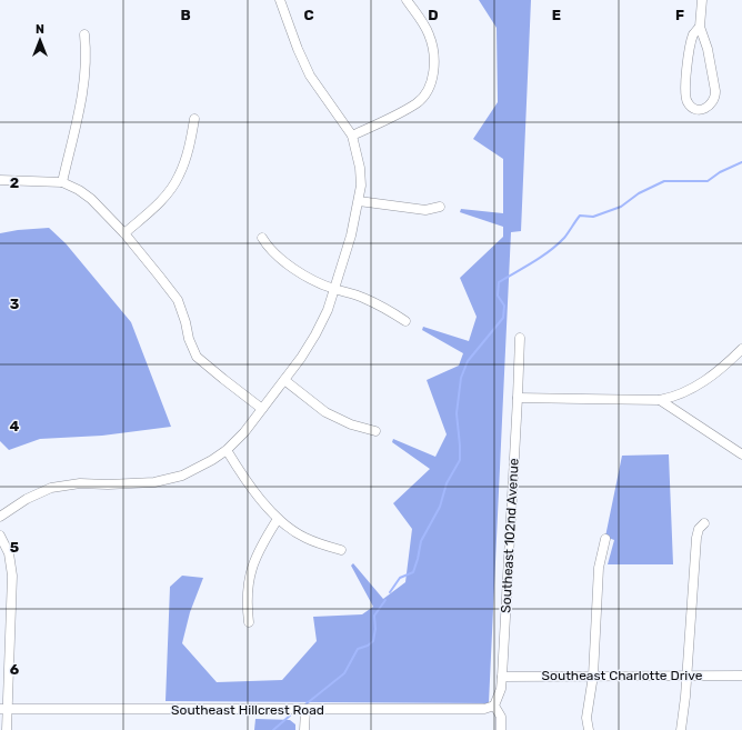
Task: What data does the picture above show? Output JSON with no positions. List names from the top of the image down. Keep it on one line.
{"streets":{"street":["Southeast 102nd Avenue","Southeast Charlotte Drive","Southeast Hillcrest Road"]},"crossings":[["Southeast 102nd Avenue","Southeast Charlotte Drive"],["Southeast 102nd Avenue","Southeast Hillcrest Road"]],"north":"top","grid":{"columns":["B","C","D","E","F"],"rows":["2","3","4","5","6"]}}
